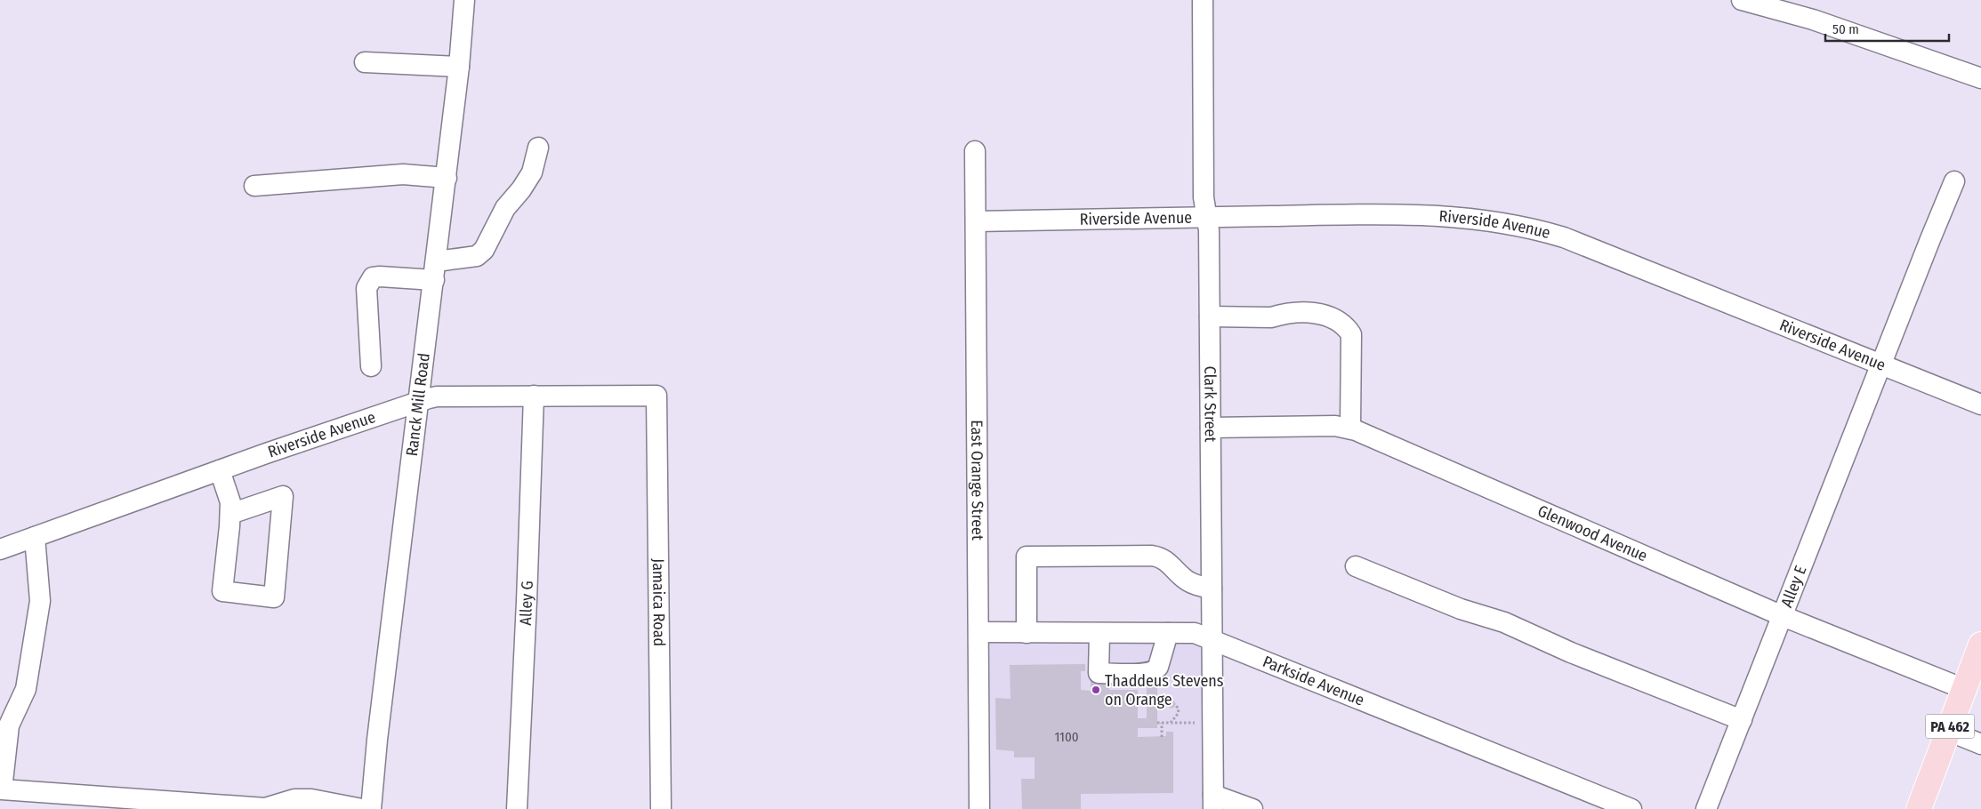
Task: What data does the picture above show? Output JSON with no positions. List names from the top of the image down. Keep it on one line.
{"streets":{"main road":["PA 462"],"street":["Riverside Avenue","Ranck Mill Road","Clark Street","East Orange Street","Glenwood Avenue","Alley E","Alley G","Jamaica Road","Parkside Avenue"]},"crossings":[["Riverside Avenue","Ranck Mill Road"],["Riverside Avenue","Clark Street"],["Riverside Avenue","East Orange Street"],["Riverside Avenue","Alley E"],["Riverside Avenue","Alley G"],["Riverside Avenue","Jamaica Road"],["Clark Street","Glenwood Avenue"],["Clark Street","Parkside Avenue"],["East Orange Street","Parkside Avenue"],["Glenwood Avenue","Alley E"],["Glenwood Avenue","PA 462"]],"places":["Thaddeus Stevens on Orange"],"house_numbers":["1100"],"scale_bar":"50 m"}
